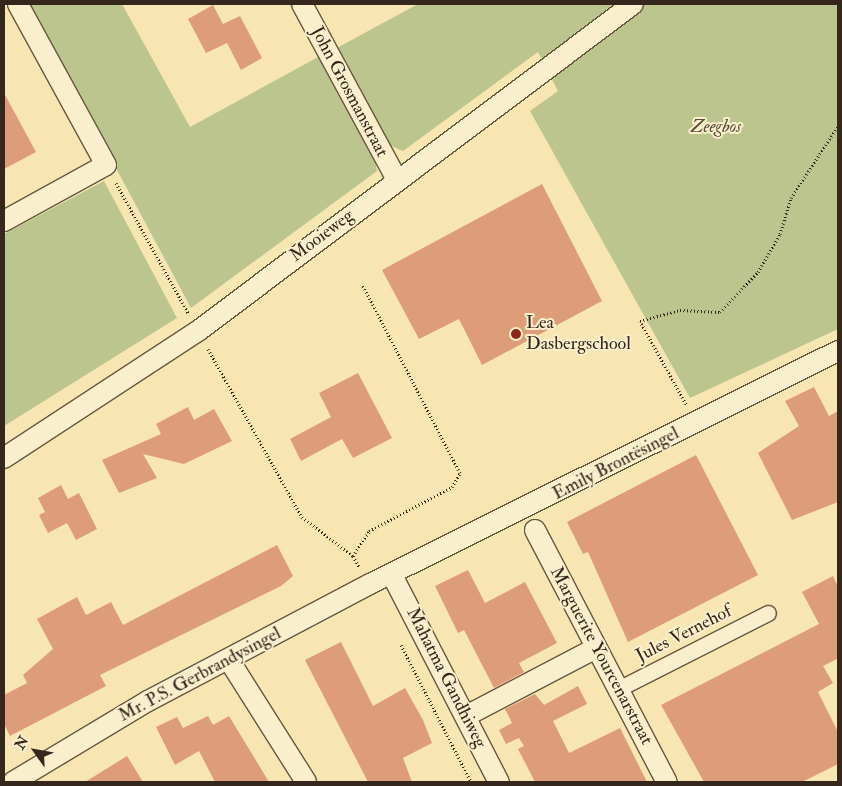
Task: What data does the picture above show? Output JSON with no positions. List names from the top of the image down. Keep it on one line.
{"streets":{"street":["John Grosmanstraat","Mooieweg","Emily Brontësingel","Jules Vernehof","Marguerite Yourcenarstraat","Mr. P.S. Gerbrandysingel","Mahatma Gandhiweg"]},"crossings":[["John Grosmanstraat","Mooieweg"],["Emily Brontësingel","Mr. P.S. Gerbrandysingel"],["Emily Brontësingel","Mahatma Gandhiweg"],["Jules Vernehof","Marguerite Yourcenarstraat"],["Mr. P.S. Gerbrandysingel","Mahatma Gandhiweg"]],"parks":["Zeegbos"],"places":["Lea Dasbergschool"],"north":"top left"}
